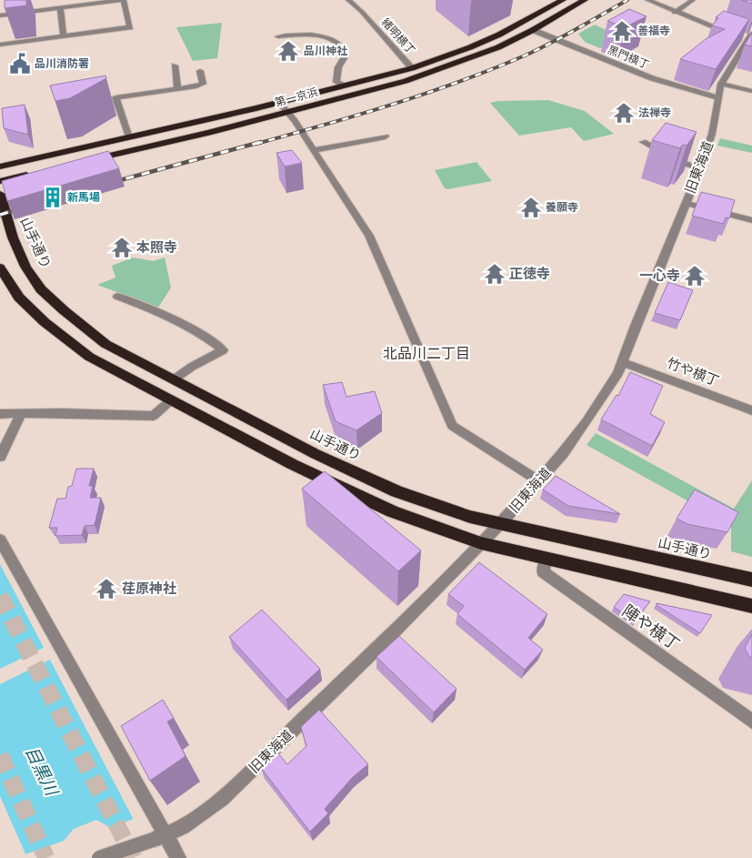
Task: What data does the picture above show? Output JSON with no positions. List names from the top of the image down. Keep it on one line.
{"streets":{"highway":["第一京浜","山手通り"],"street":["緒明横丁","黒門横丁","旧東海道","竹や横丁","陣や横丁"]},"crossings":[["緒明横丁","第一京浜"],["黒門横丁","第一京浜"],["黒門横丁","旧東海道"],["旧東海道","山手通り"],["旧東海道","竹や横丁"]],"districts":["北品川二丁目"],"water":["目黒川"],"places":{"temple":["善福寺","品川神社","法禅寺","養願寺","本照寺","正徳寺","一心寺","荏原神社"],"public building":["品川消防署"],"building":["新馬場"]}}
